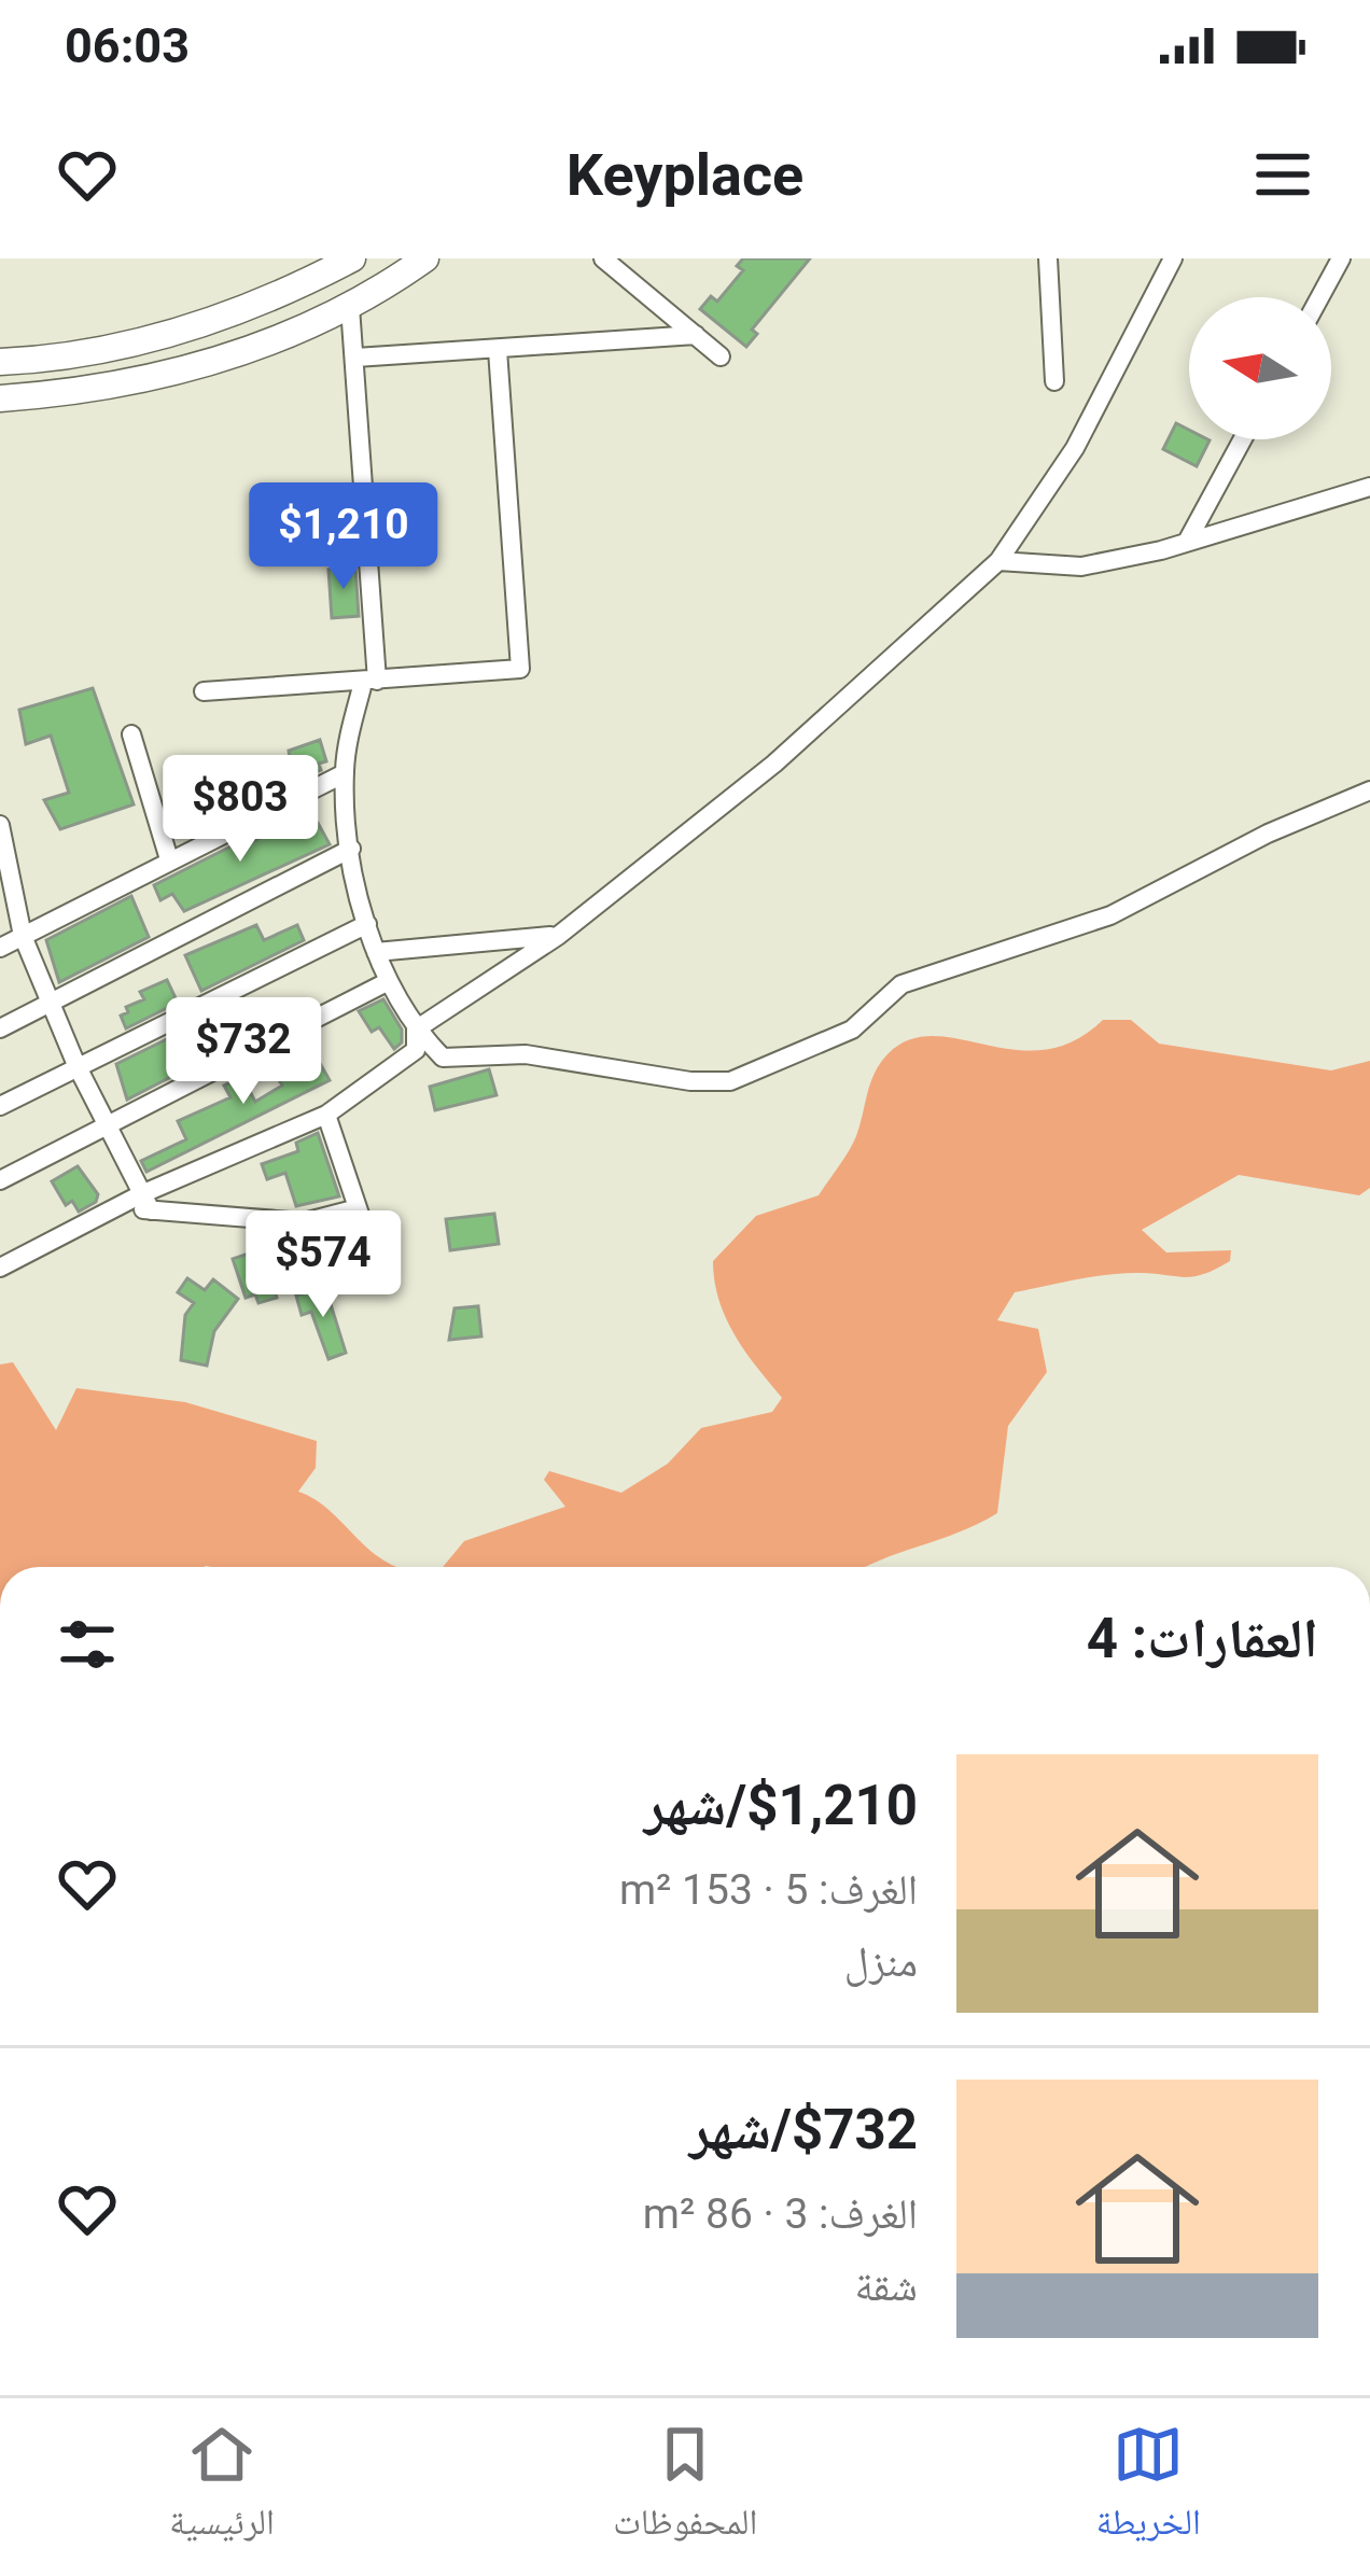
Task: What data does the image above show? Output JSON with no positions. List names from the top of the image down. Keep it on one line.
{"north":"left","page":{"status":"06:03","header":"Keyplace","price":["$1,210","$803","$732","$574"],"heading":"العقارات: 4","list":[{"name":"$1,210/شهر","note":"الغرف: 5 · 153 m² · منزل"},{"name":"$732/شهر","note":"الغرف: 3 · 86 m² · شقة"}],"tabs":["الخريطة","المحفوظات","الرئيسية"]}}
